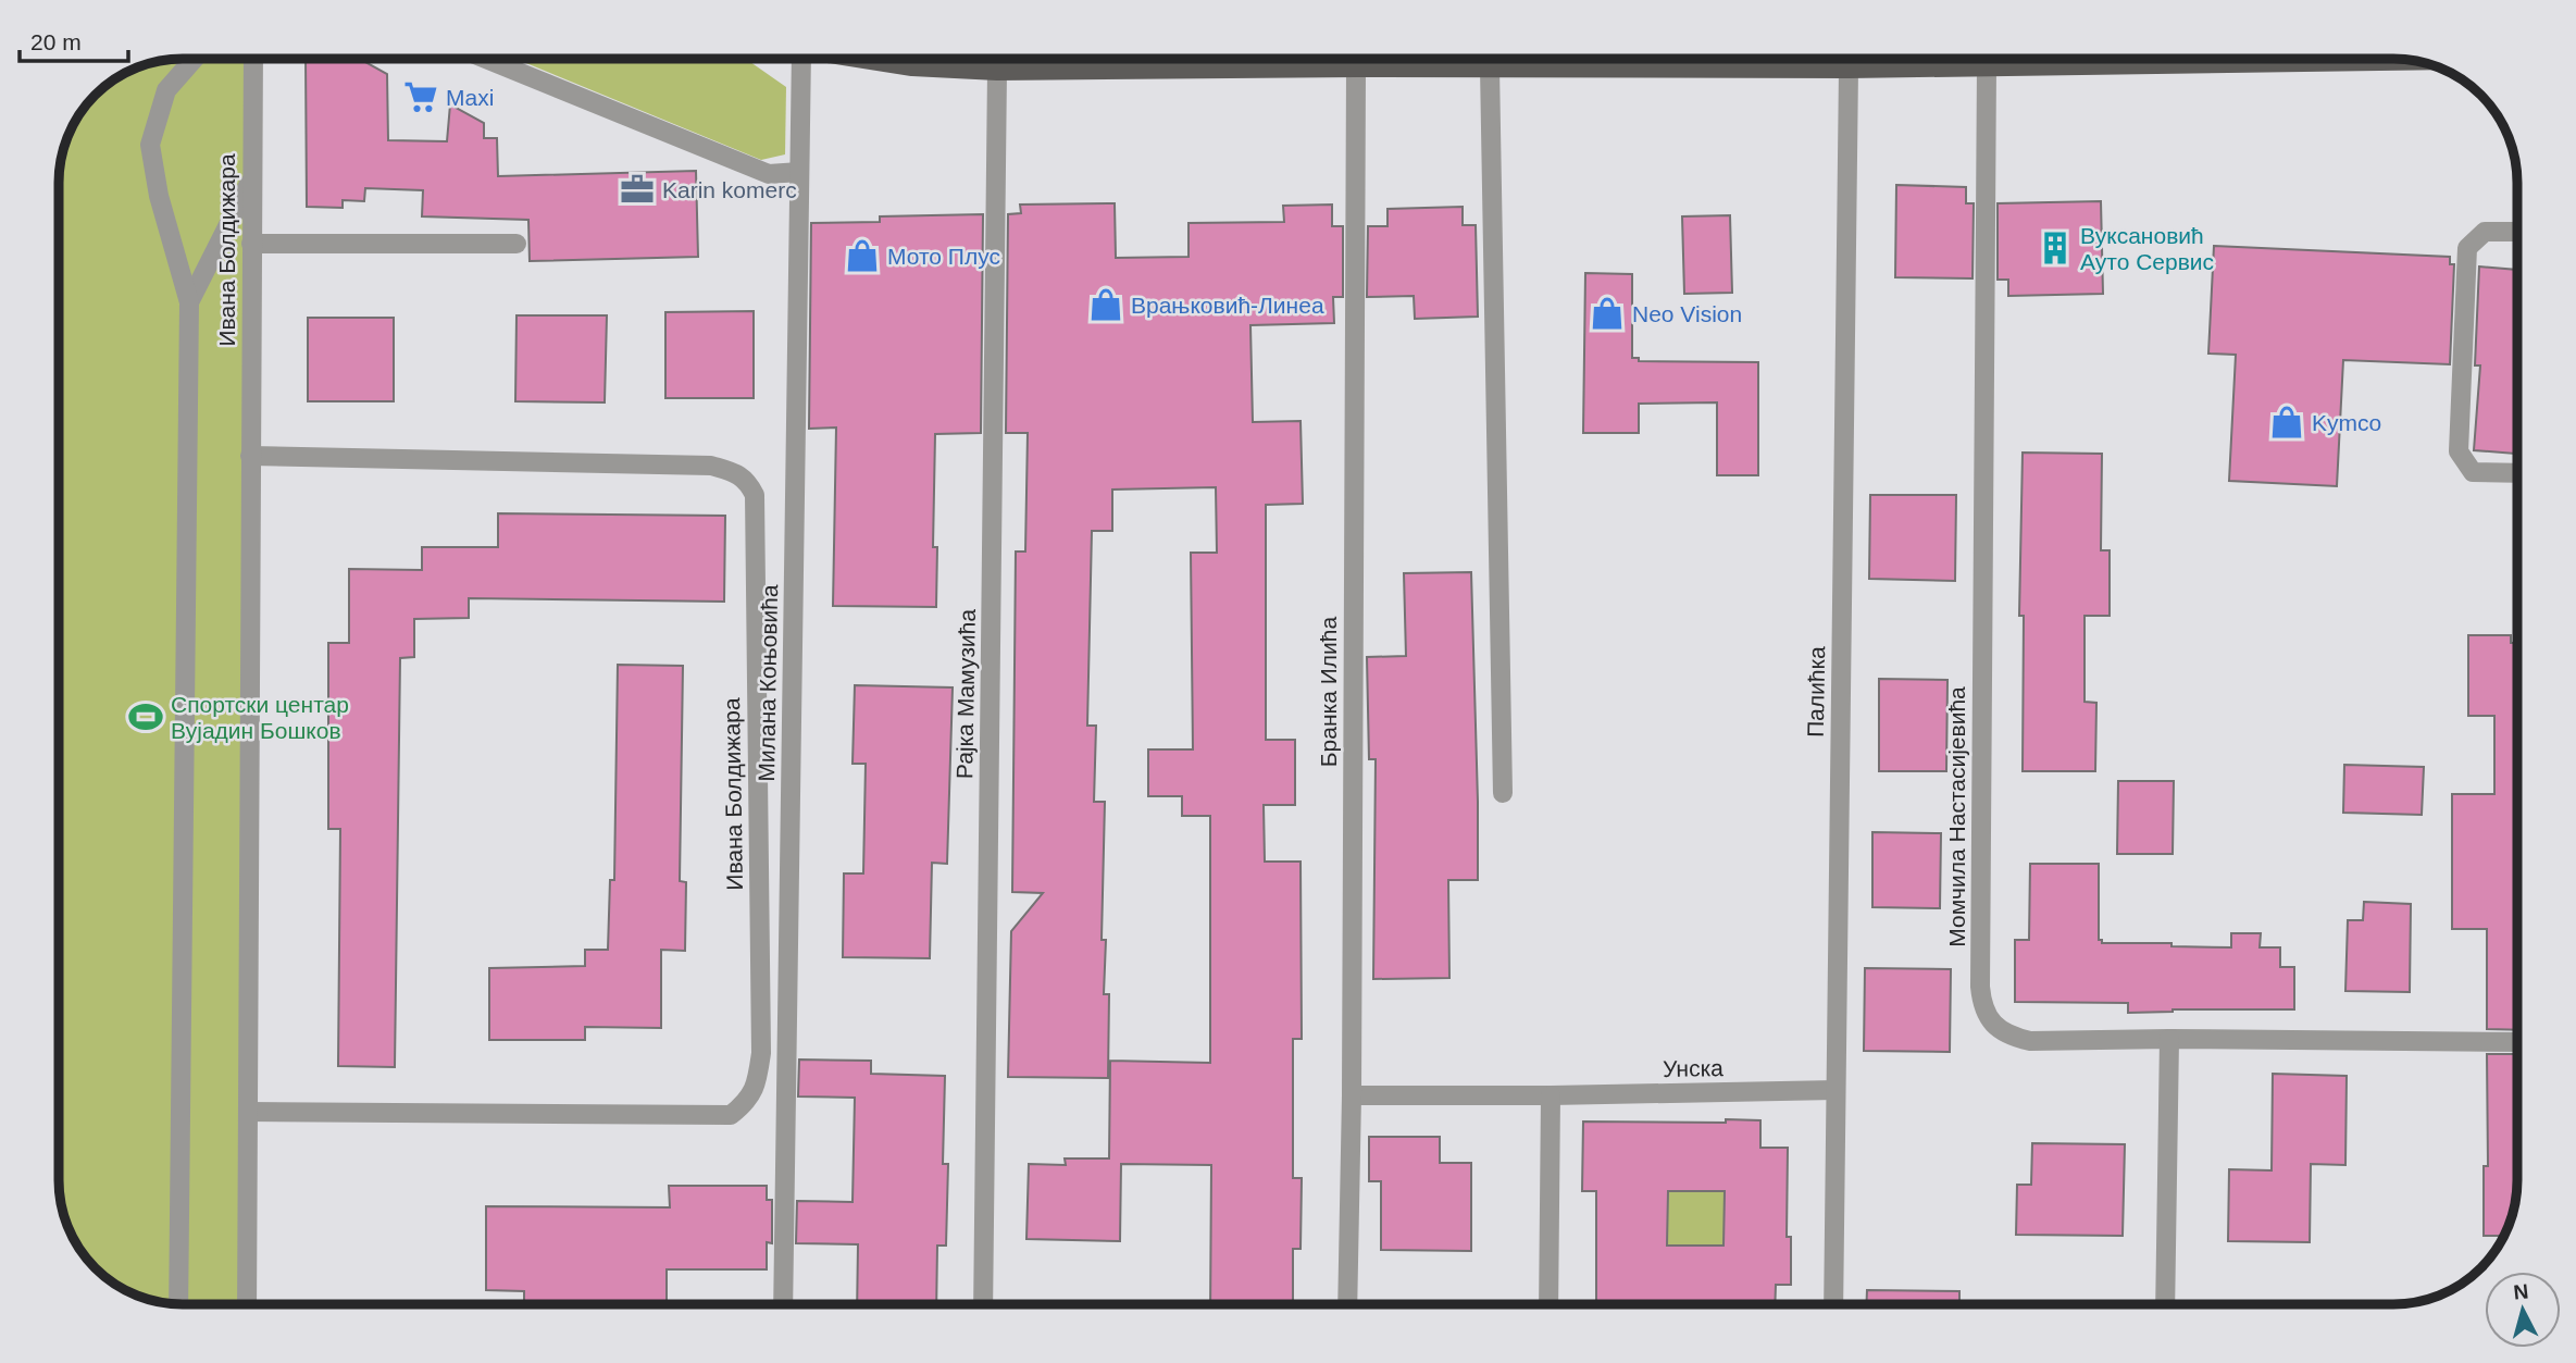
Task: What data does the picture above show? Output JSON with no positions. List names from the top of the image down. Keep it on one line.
{"streets":{"street":["Ивана Болдижара","Милана Коњовића","Бранка Илића","Палићка","Рајка Мамузића","Момчила Настасијевића","Унска"]},"crossings":[["Бранка Илића","Унска"],["Палићка","Унска"]],"places":{"supermarket":["Maxi"],"office":["Karin komerc"],"building":["Вуксановић Ауто Сервис"],"shop":["Мото Плус","Врањковић-Линеа","Neo Vision","Kymco"],"sports":["Спортски центар Вујадин Бошков"]},"scale_bar":"20 m","north":"top"}
